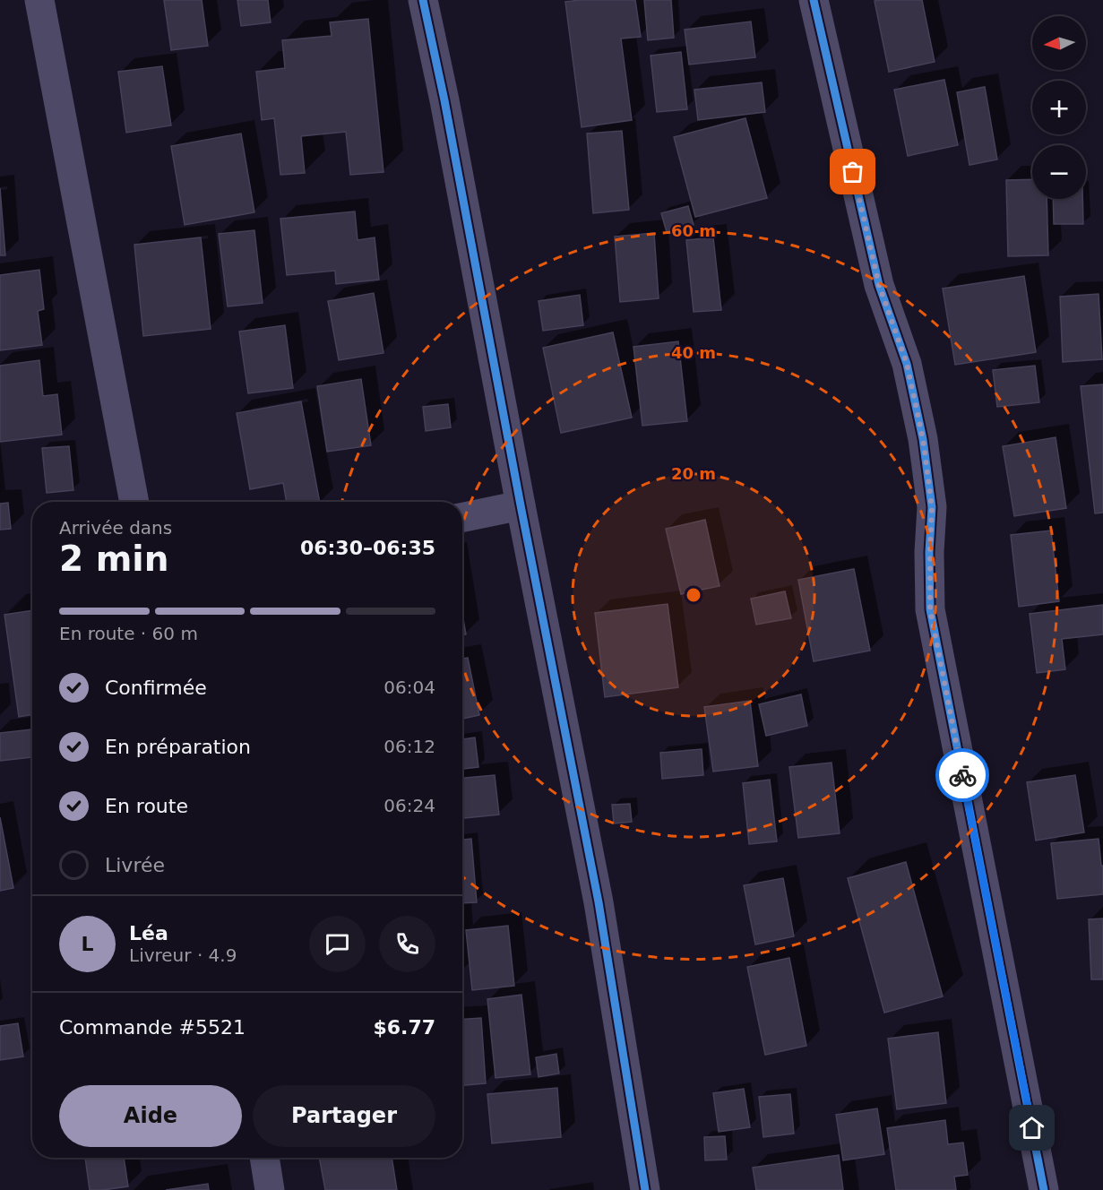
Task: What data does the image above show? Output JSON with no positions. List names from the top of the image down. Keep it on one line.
{"north":"left","page":{"map_buttons":["+","−"],"heading":["2 min","Arrivée dans","06:30–06:35"],"panel":["Léa","Livreur · 4.9","Commande #5521","$6.77"],"bar":"En route · 60 m","list":[["Confirmée","06:04"],["En préparation","06:12"],["En route","06:24"],"Livrée"],"round":"L","buttons":["Aide","Partager"]},"rings":["60 m","40 m","20 m"]}
